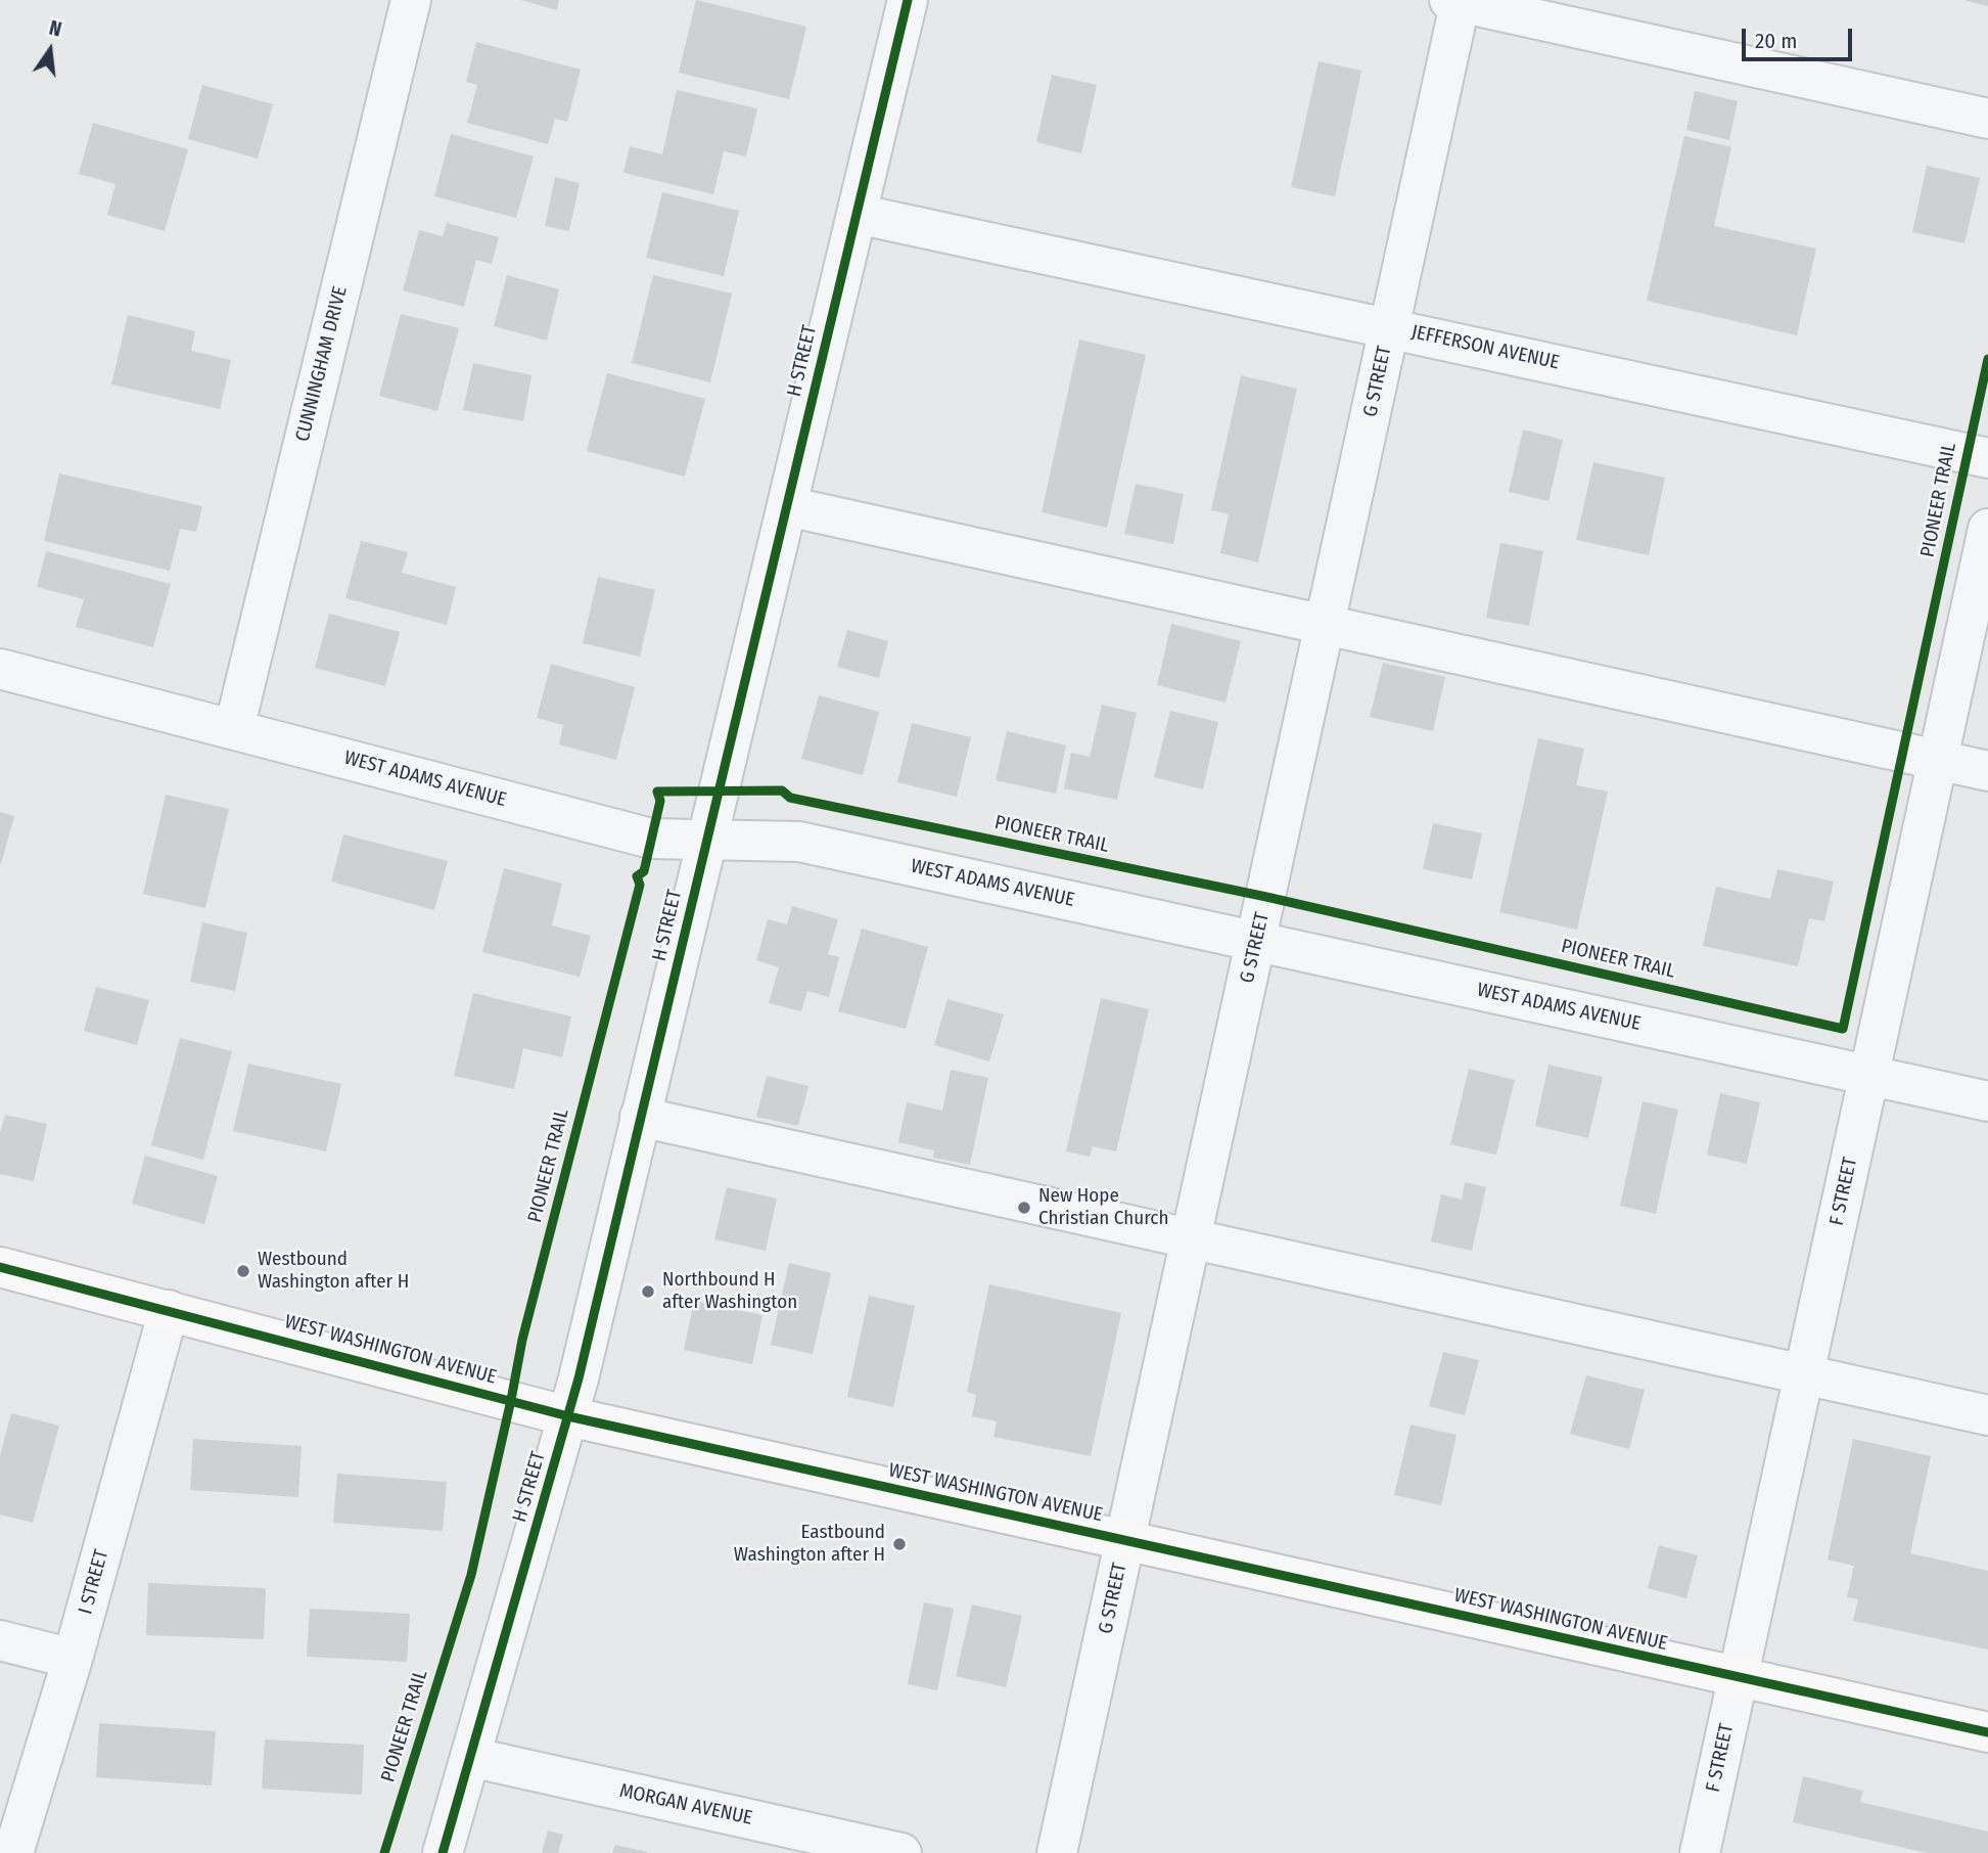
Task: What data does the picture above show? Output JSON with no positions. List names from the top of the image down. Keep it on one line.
{"streets":{"main road":["WEST WASHINGTON AVENUE"],"street":["JEFFERSON AVENUE","H STREET","CUNNINGHAM DRIVE","G STREET","WEST ADAMS AVENUE","F STREET","I STREET","MORGAN AVENUE"],"cycle path":["PIONEER TRAIL"]},"crossings":[["JEFFERSON AVENUE","H STREET"],["JEFFERSON AVENUE","G STREET"],["H STREET","WEST ADAMS AVENUE"],["H STREET","WEST WASHINGTON AVENUE"],["H STREET","MORGAN AVENUE"],["CUNNINGHAM DRIVE","WEST ADAMS AVENUE"],["G STREET","WEST ADAMS AVENUE"],["G STREET","WEST WASHINGTON AVENUE"],["WEST ADAMS AVENUE","F STREET"],["F STREET","WEST WASHINGTON AVENUE"],["WEST WASHINGTON AVENUE","I STREET"]],"places":["New Hope Christian Church","Westbound Washington after H","Northbound H after Washington","Eastbound Washington after H"],"scale_bar":"20 m","north":"top"}
